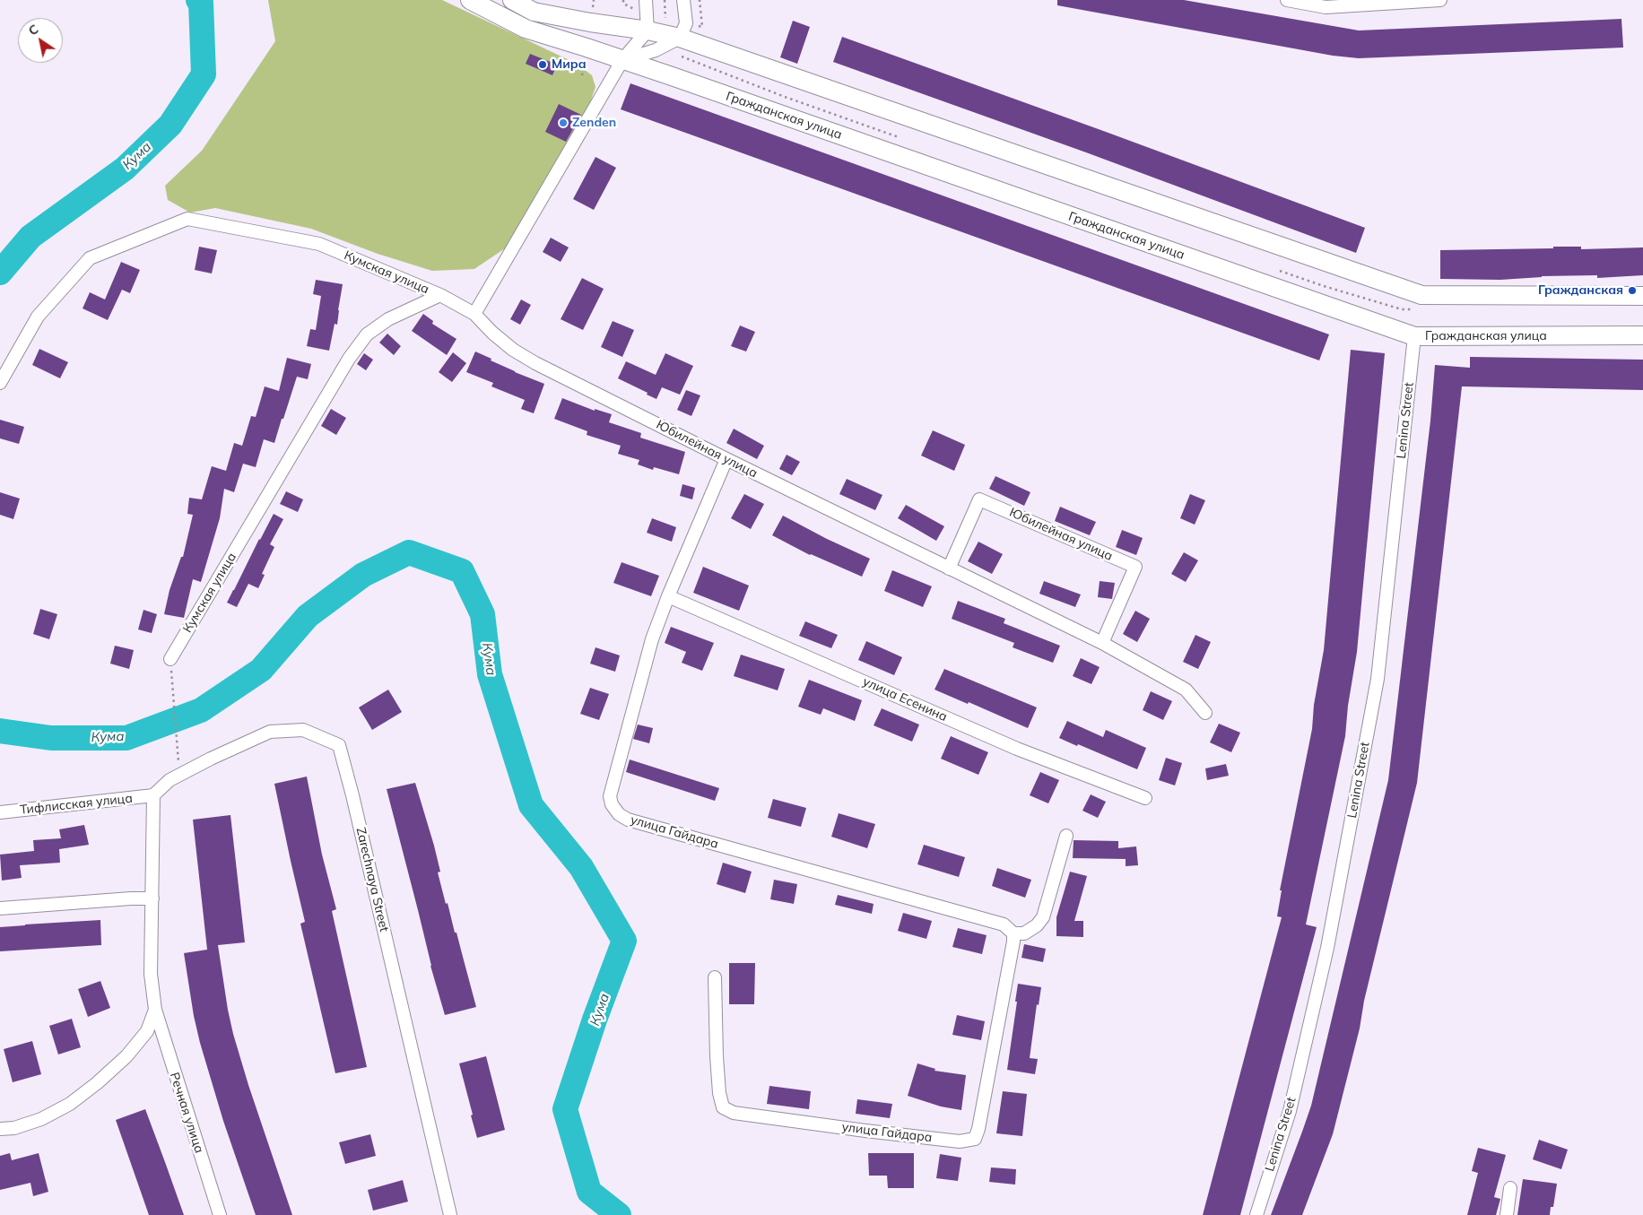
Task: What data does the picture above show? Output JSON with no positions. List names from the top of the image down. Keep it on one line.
{"streets":{"street":["Гражданская улица","Кумская улица","Lenina Street","Юбилейная улица","улица Есенина","Тифлисская улица","улица Гайдара","Zarechnaya Street","Речная улица"]},"crossings":[["Гражданская улица","Lenina Street"],["Кумская улица","Юбилейная улица"],["Юбилейная улица","улица Гайдара"],["улица Есенина","улица Гайдара"],["Тифлисская улица","Zarechnaya Street"],["Тифлисская улица","Речная улица"],["Zarechnaya Street","Речная улица"]],"water":["Кума"],"places":["Мира","Zenden","Гражданская"],"north":"top left"}
